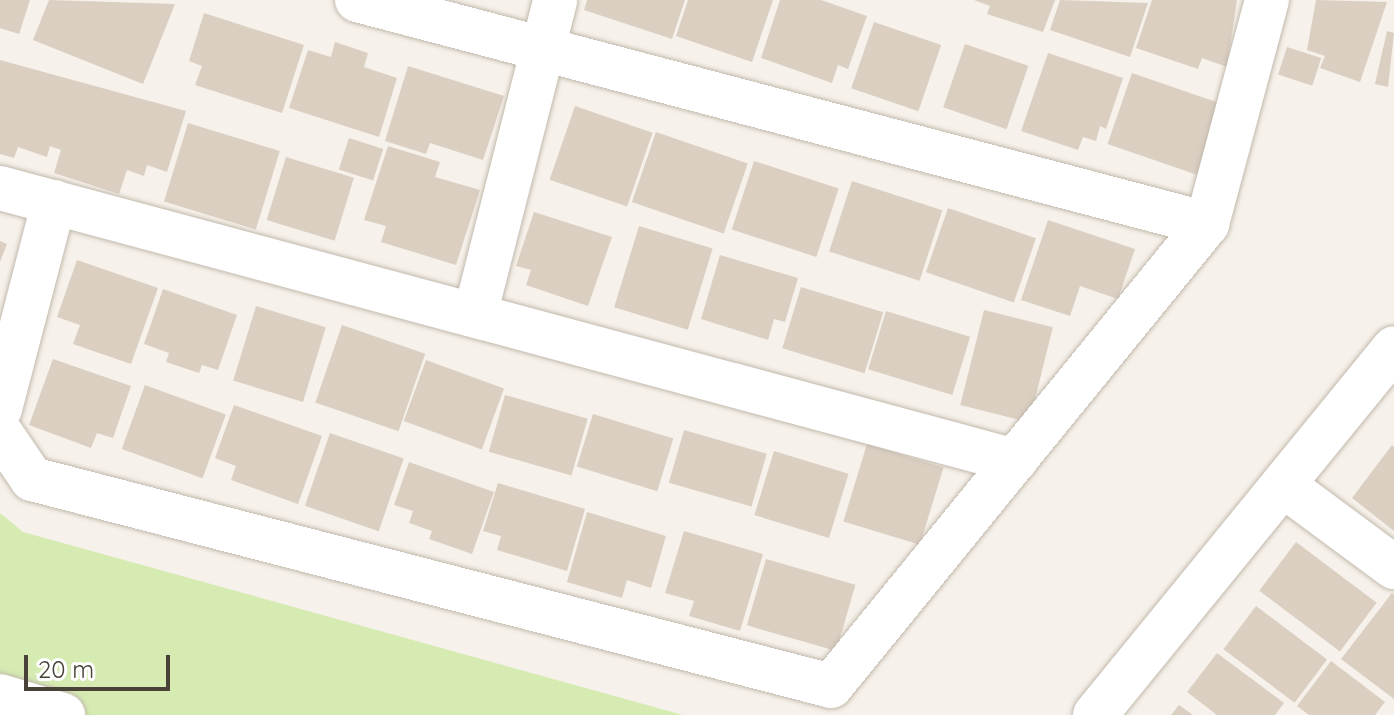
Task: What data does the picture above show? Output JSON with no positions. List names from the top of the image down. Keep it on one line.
{"scale_bar":"20 m"}
